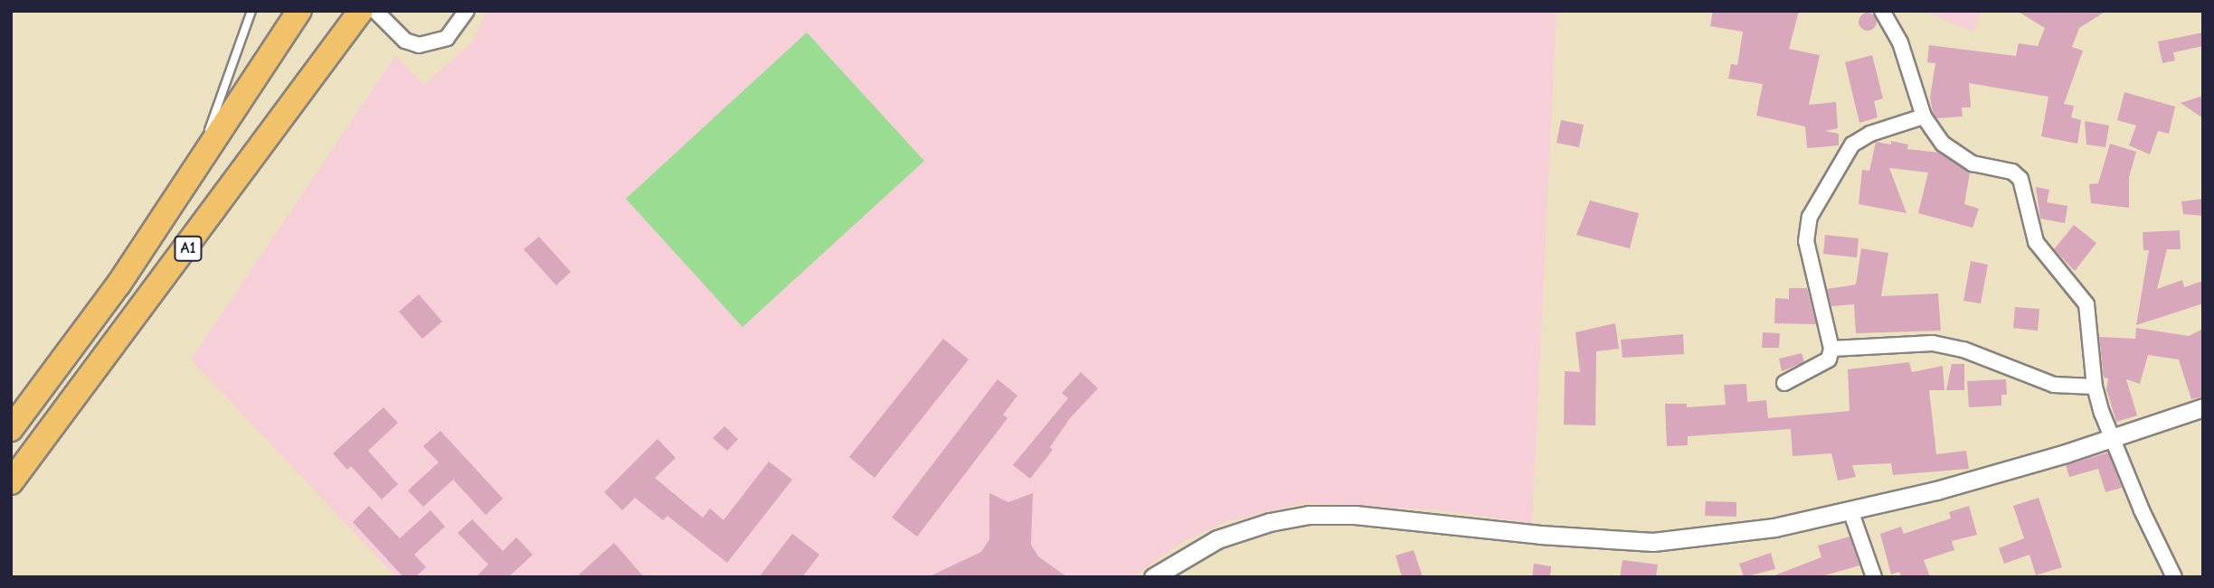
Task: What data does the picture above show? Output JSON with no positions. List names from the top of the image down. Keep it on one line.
{"streets":{"highway":["A1"]}}
